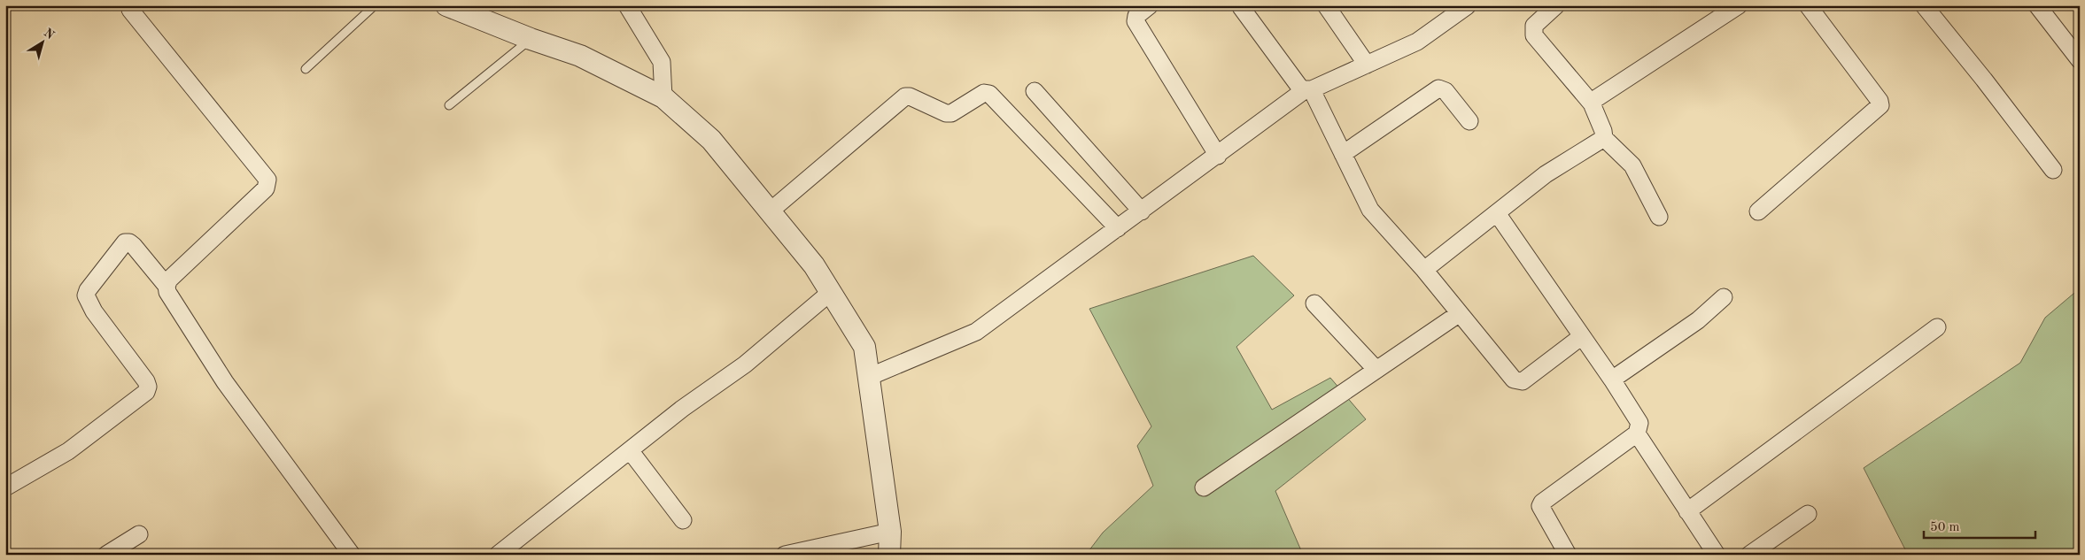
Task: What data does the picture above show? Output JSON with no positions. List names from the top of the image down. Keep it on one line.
{"scale_bar":"50 m","north":"top right"}
